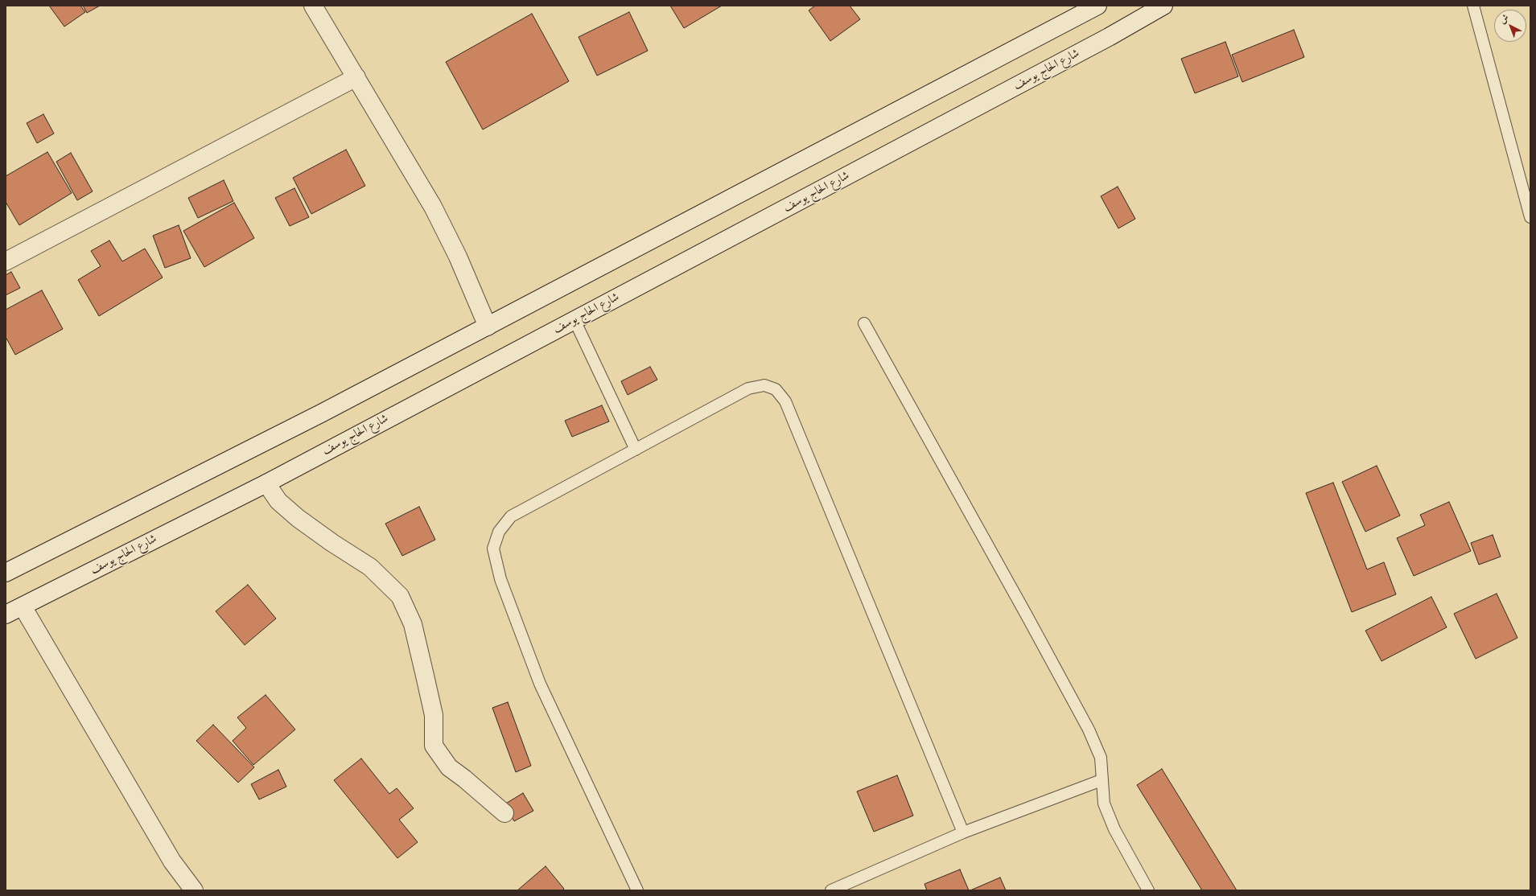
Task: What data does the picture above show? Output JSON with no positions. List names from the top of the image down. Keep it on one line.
{"streets":{"main road":["شارع الحاج يوسف"]},"north":"top left"}
